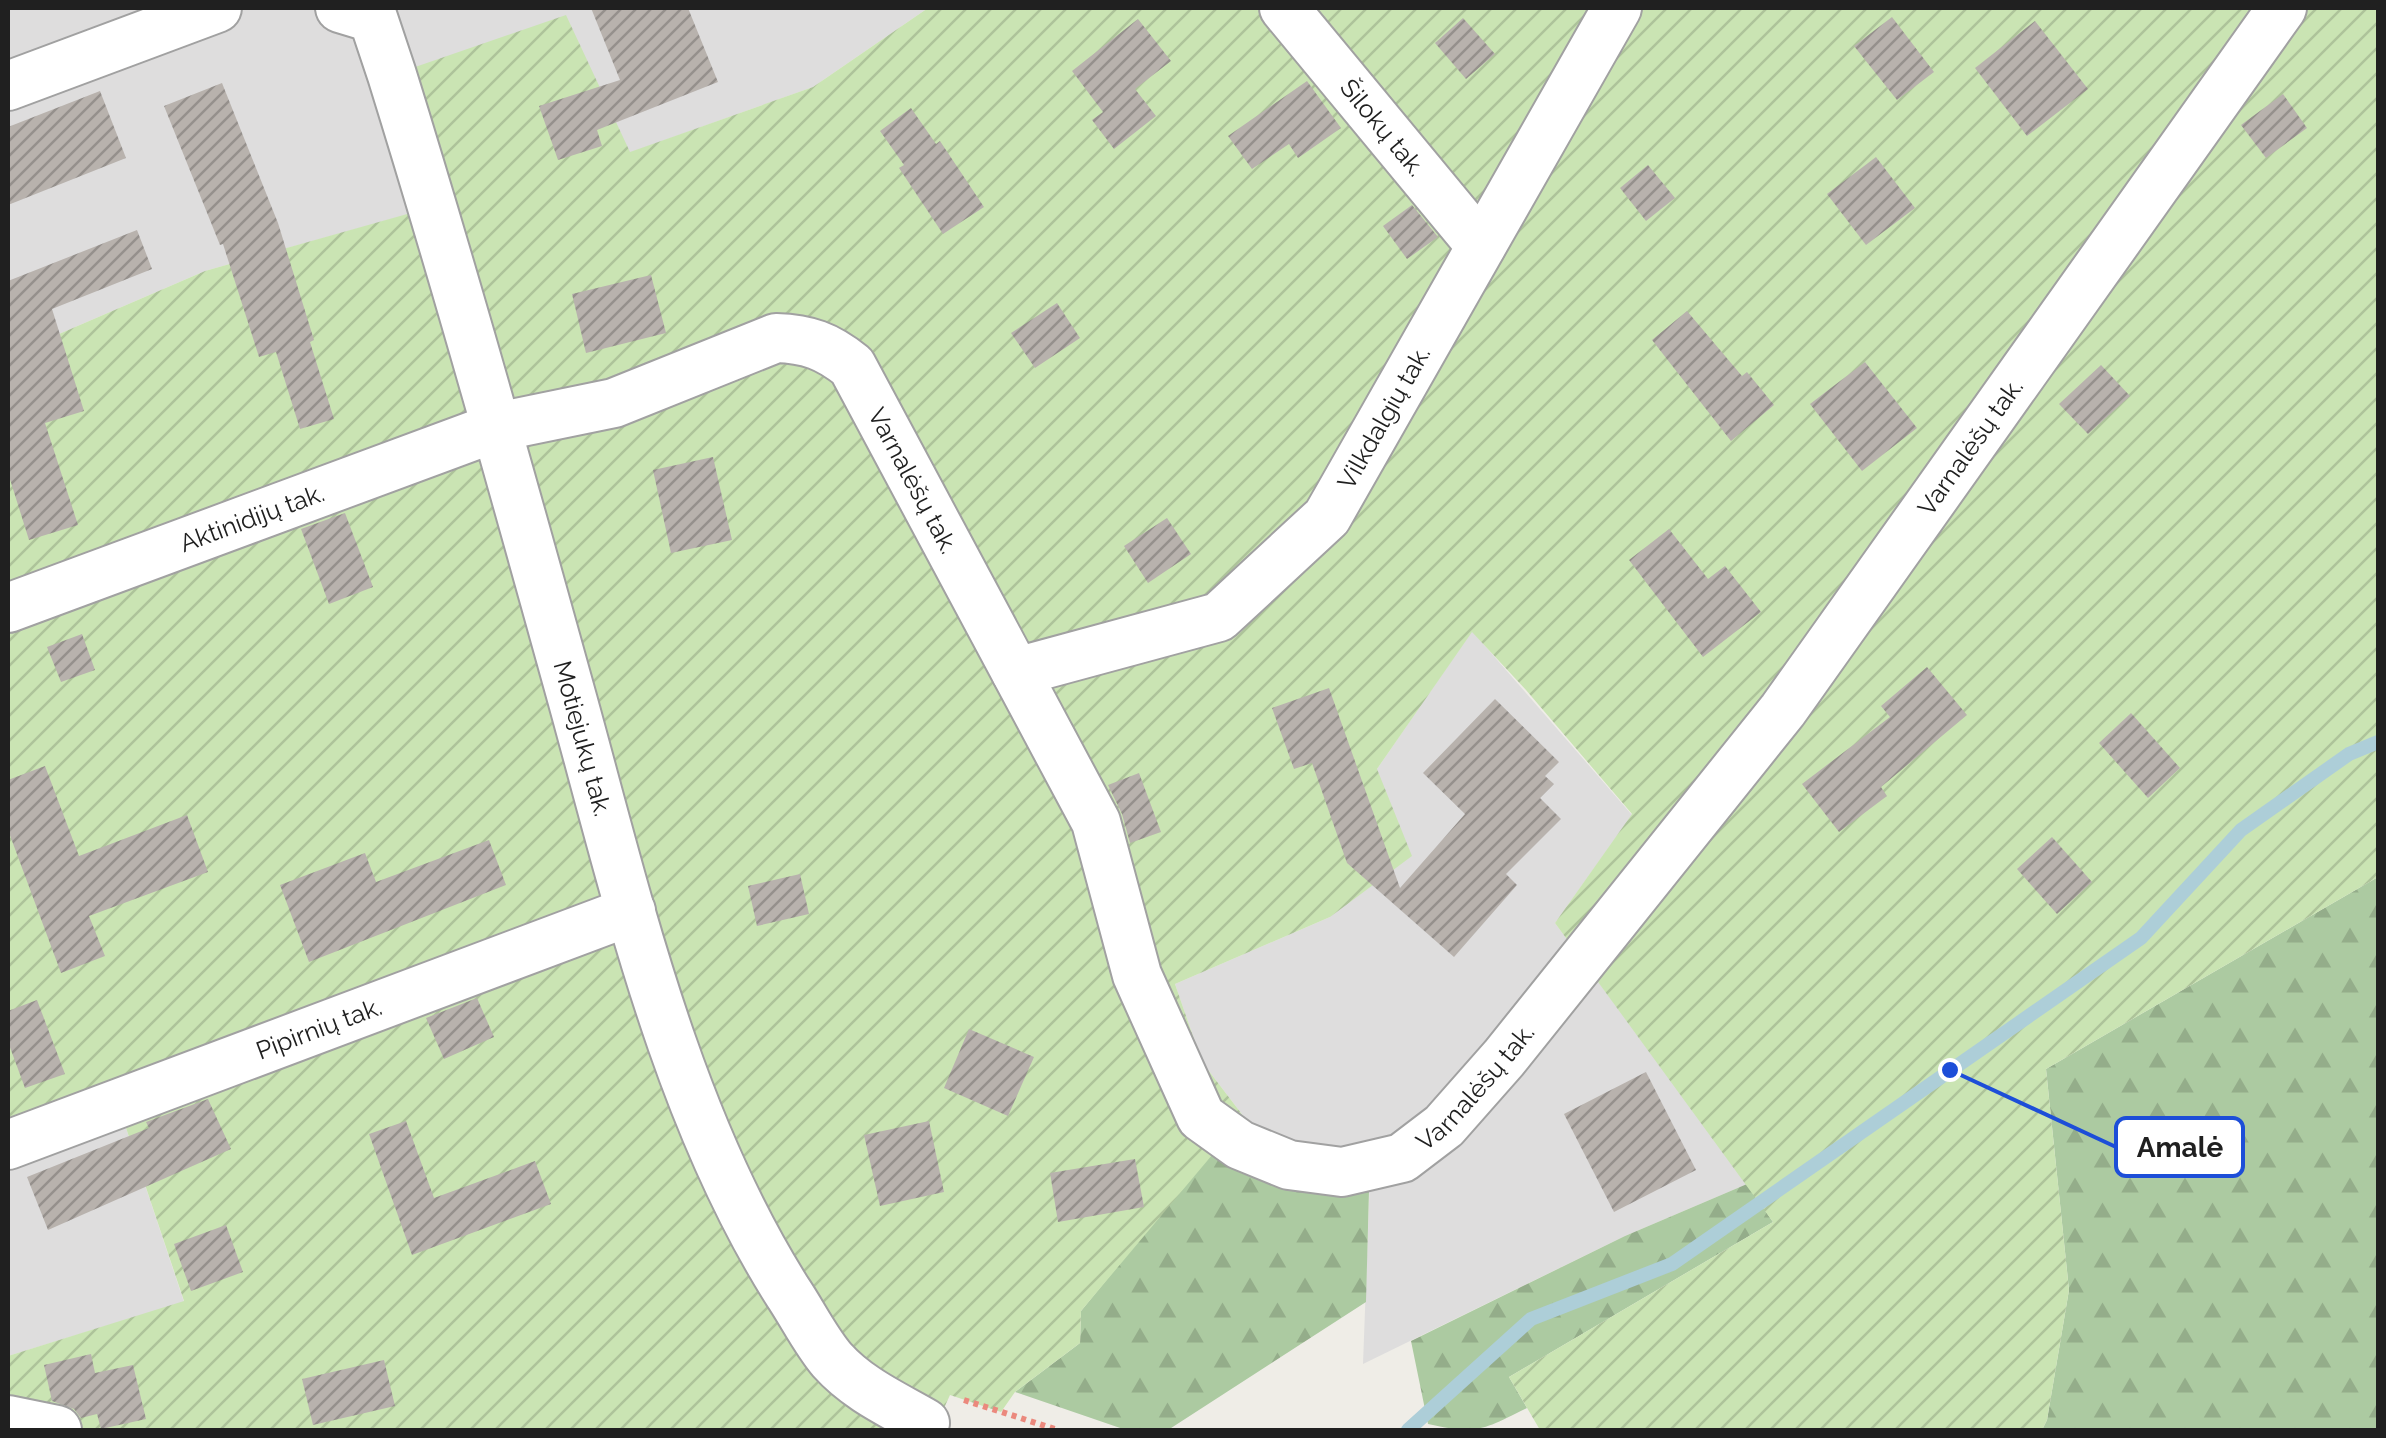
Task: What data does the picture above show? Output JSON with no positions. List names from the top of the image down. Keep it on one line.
{"streets":{"street":["Šilokų tak.","Vilkdalgių tak.","Varnalėšų tak.","Aktinidijų tak.","Motiejukų tak.","Pipirnių tak."]},"crossings":[["Šilokų tak.","Vilkdalgių tak."],["Vilkdalgių tak.","Varnalėšų tak."],["Varnalėšų tak.","Aktinidijų tak."],["Varnalėšų tak.","Motiejukų tak."],["Aktinidijų tak.","Motiejukų tak."],["Motiejukų tak.","Pipirnių tak."]],"places":["Amalė"]}
